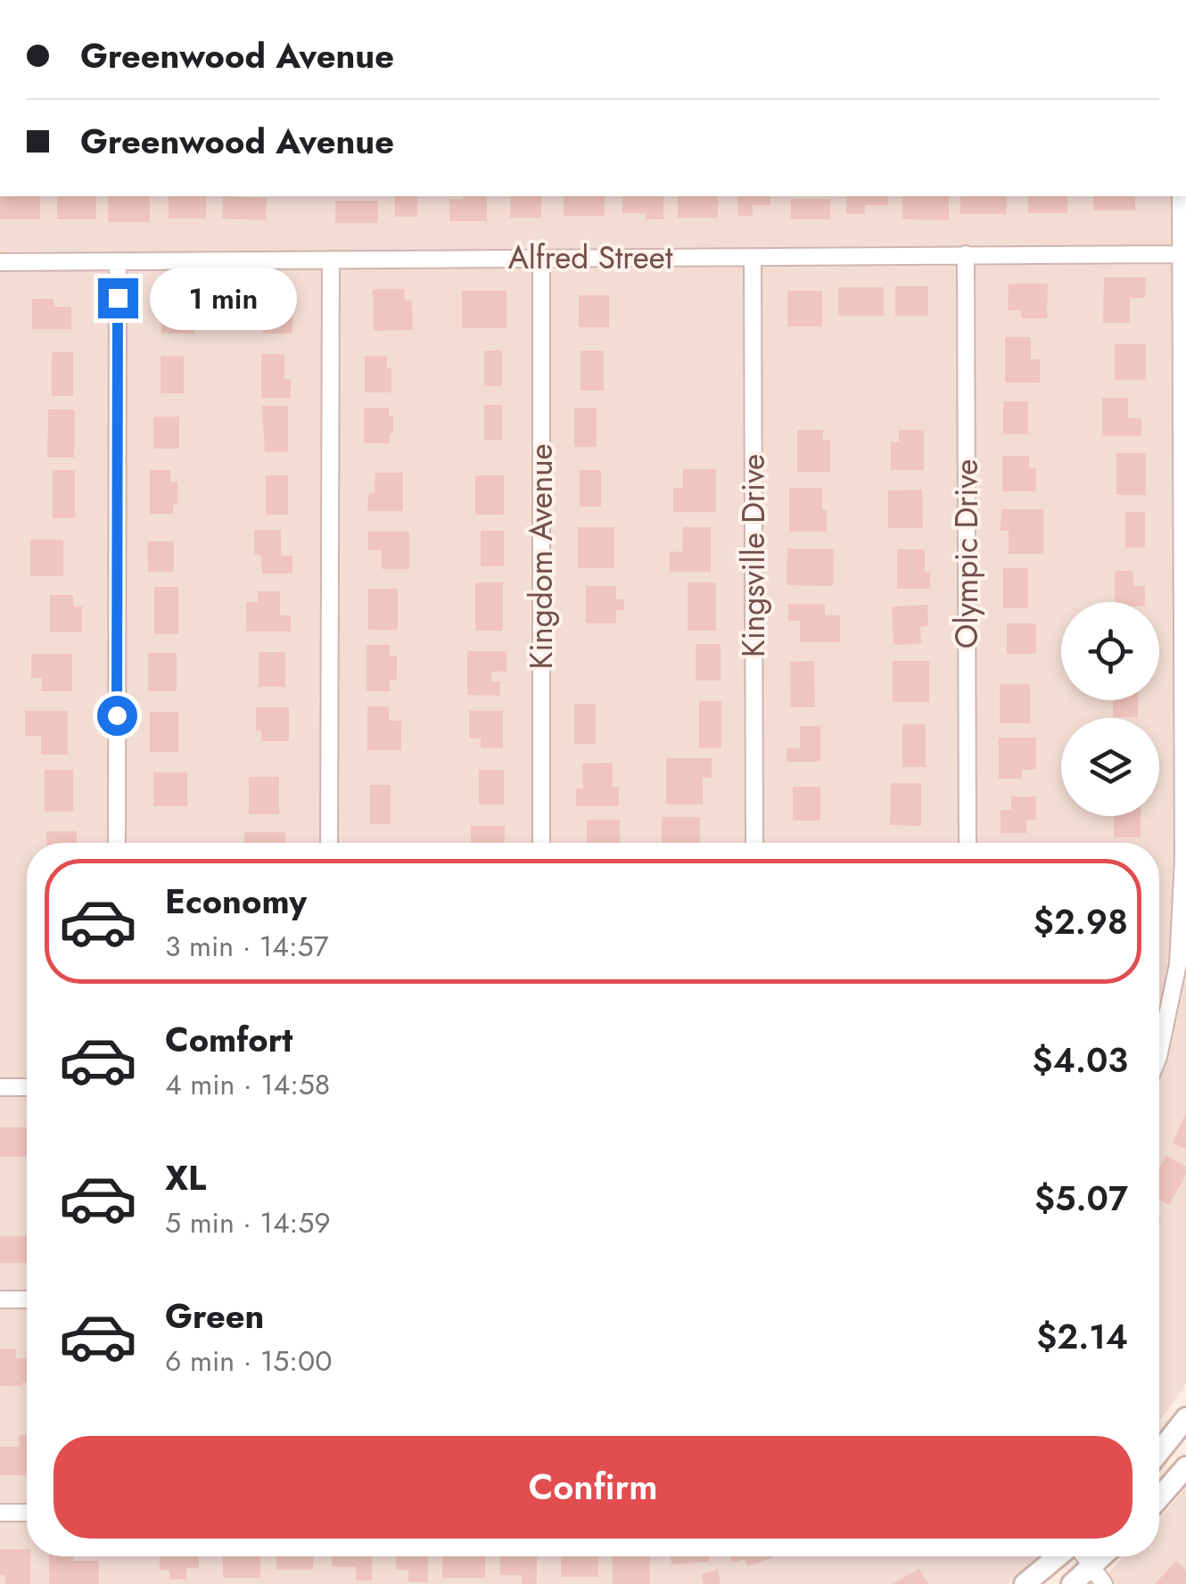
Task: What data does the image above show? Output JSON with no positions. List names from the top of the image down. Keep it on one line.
{"streets":{"street":["Alfred Street","Olympic Drive","Kingsville Drive","Kingdom Avenue"]},"crossings":[["Alfred Street","Olympic Drive"],["Alfred Street","Kingsville Drive"],["Alfred Street","Kingdom Avenue"]],"page":{"banner":["Greenwood Avenue","Greenwood Avenue"],"bubble":"1 min","list":[{"name":"Economy","note":"3 min · 14:57","value":"$2.98"},{"name":"Comfort","note":"4 min · 14:58","value":"$4.03"},{"name":"XL","note":"5 min · 14:59","value":"$5.07"},{"name":"Green","note":"6 min · 15:00","value":"$2.14"}],"buttons":"Confirm"}}
